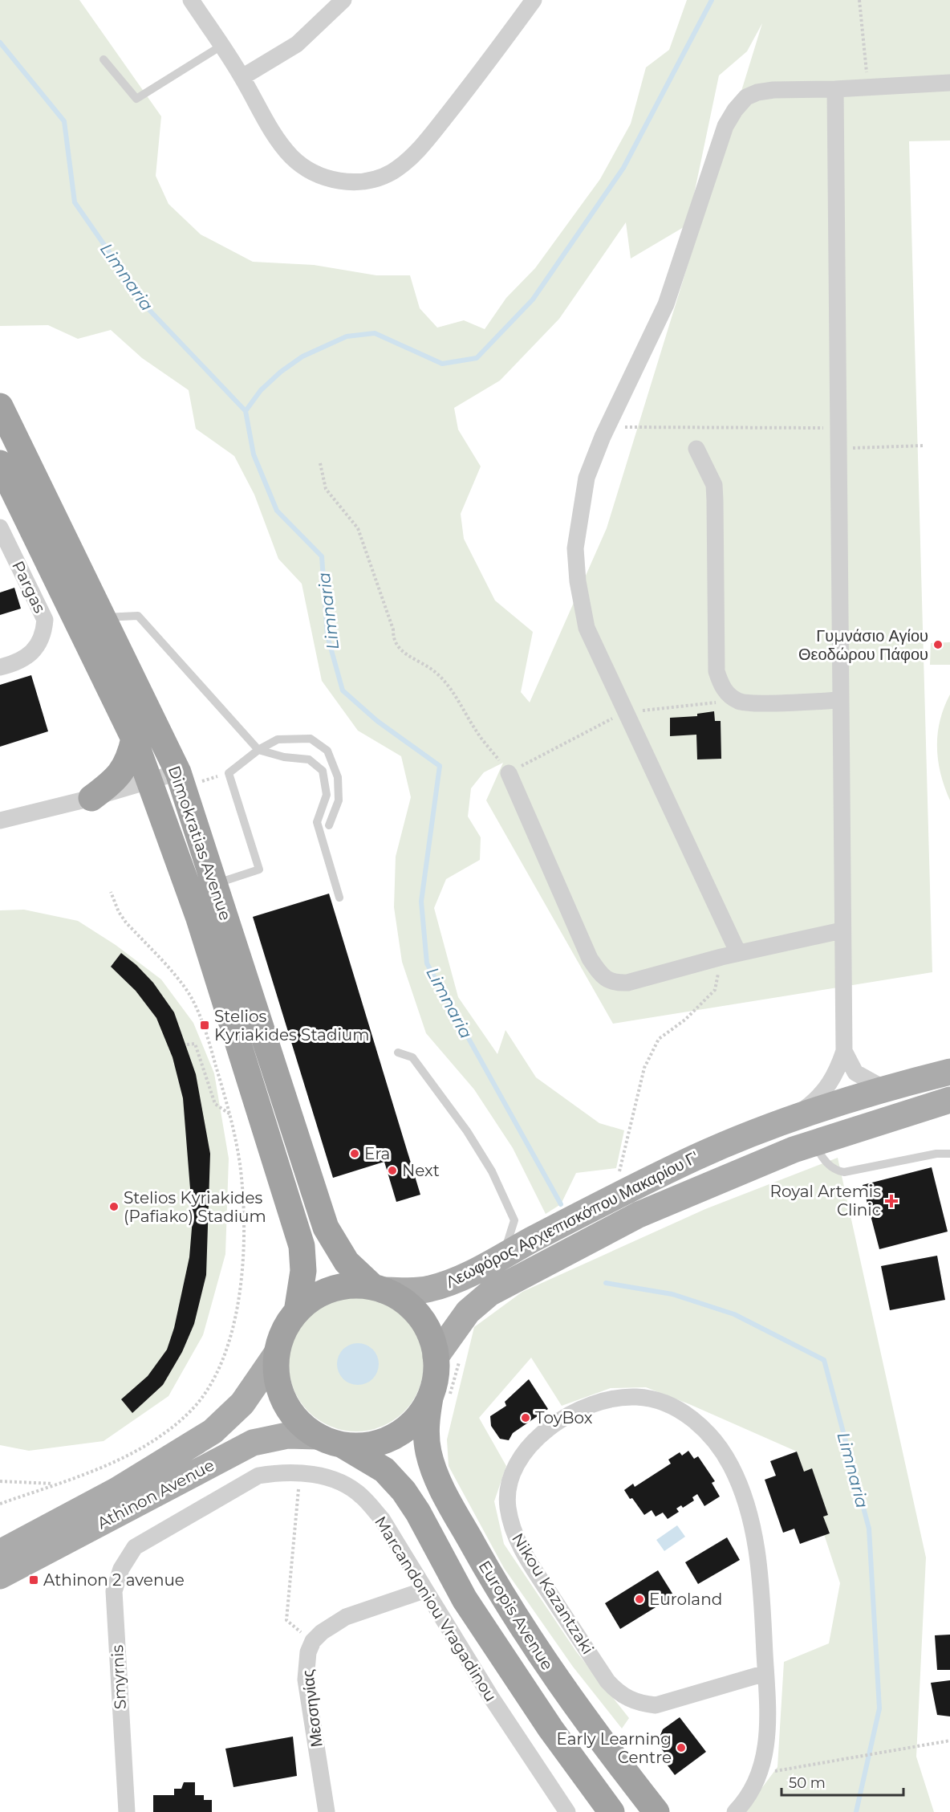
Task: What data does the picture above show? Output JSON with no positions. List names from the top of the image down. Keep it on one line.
{"streets":{"highway":["Dimokratias Avenue","Europis Avenue"],"main road":["Λεωφόρος Αρχιεπισκόπου Μακαρίου Γ'","Athinon Avenue"],"street":["Pargas","Nikou Kazantzaki","Marcandoniou Vragadinou","Smyrnis","Μεσσηνίας"]},"crossings":[["Dimokratias Avenue","Λεωφόρος Αρχιεπισκόπου Μακαρίου Γ'"],["Dimokratias Avenue","Athinon Avenue"],["Dimokratias Avenue","Europis Avenue"],["Λεωφόρος Αρχιεπισκόπου Μακαρίου Γ'","Athinon Avenue"],["Λεωφόρος Αρχιεπισκόπου Μακαρίου Γ'","Europis Avenue"],["Athinon Avenue","Europis Avenue"],["Marcandoniou Vragadinou","Smyrnis"]],"water":["Limnaria"],"places":{"other":["Γυμνάσιο Αγίου Θεοδώρου Πάφου","Era","Next","Stelios Kyriakides (Pafiako) Stadium","ToyBox","Euroland","Early Learning Centre"],"transit":["Stelios Kyriakides Stadium","Athinon 2 avenue"],"health":["Royal Artemis Clinic"]},"scale_bar":"50 m"}
